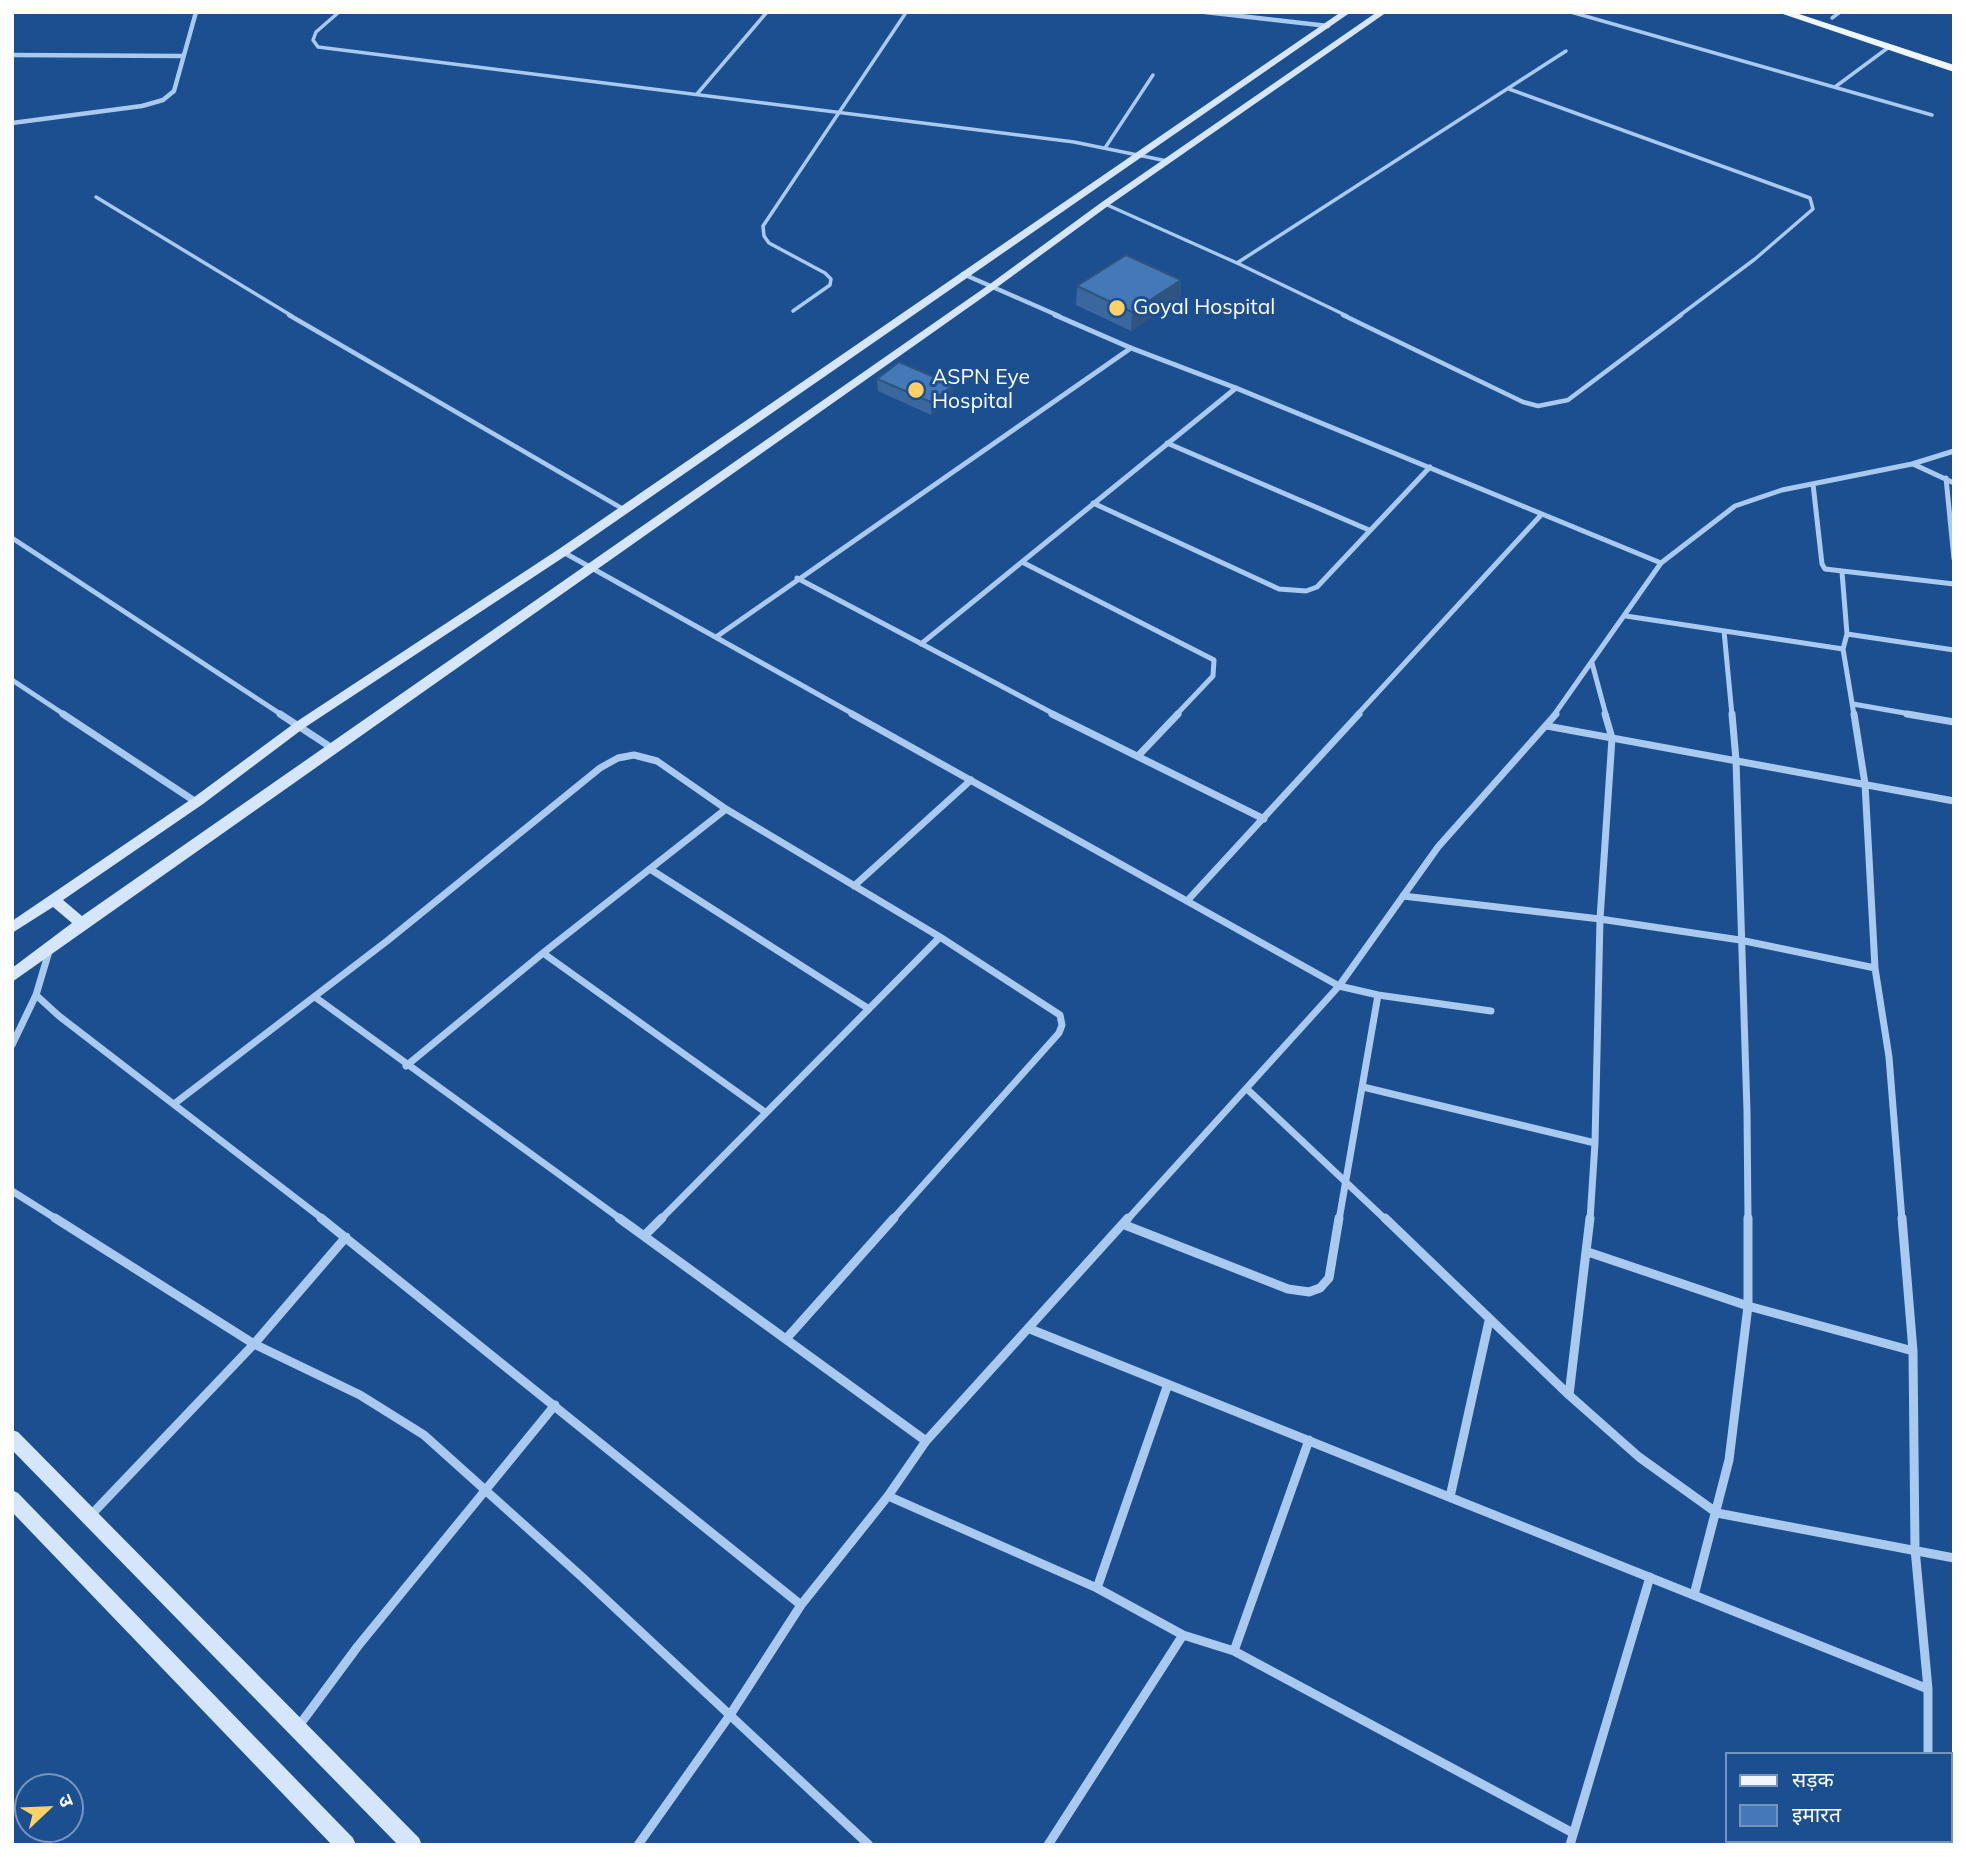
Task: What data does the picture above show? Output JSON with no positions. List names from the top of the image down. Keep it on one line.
{"places":["Goyal Hospital","ASPN Eye Hospital"],"legend":["सड़क","इमारत"],"north":"top right"}
